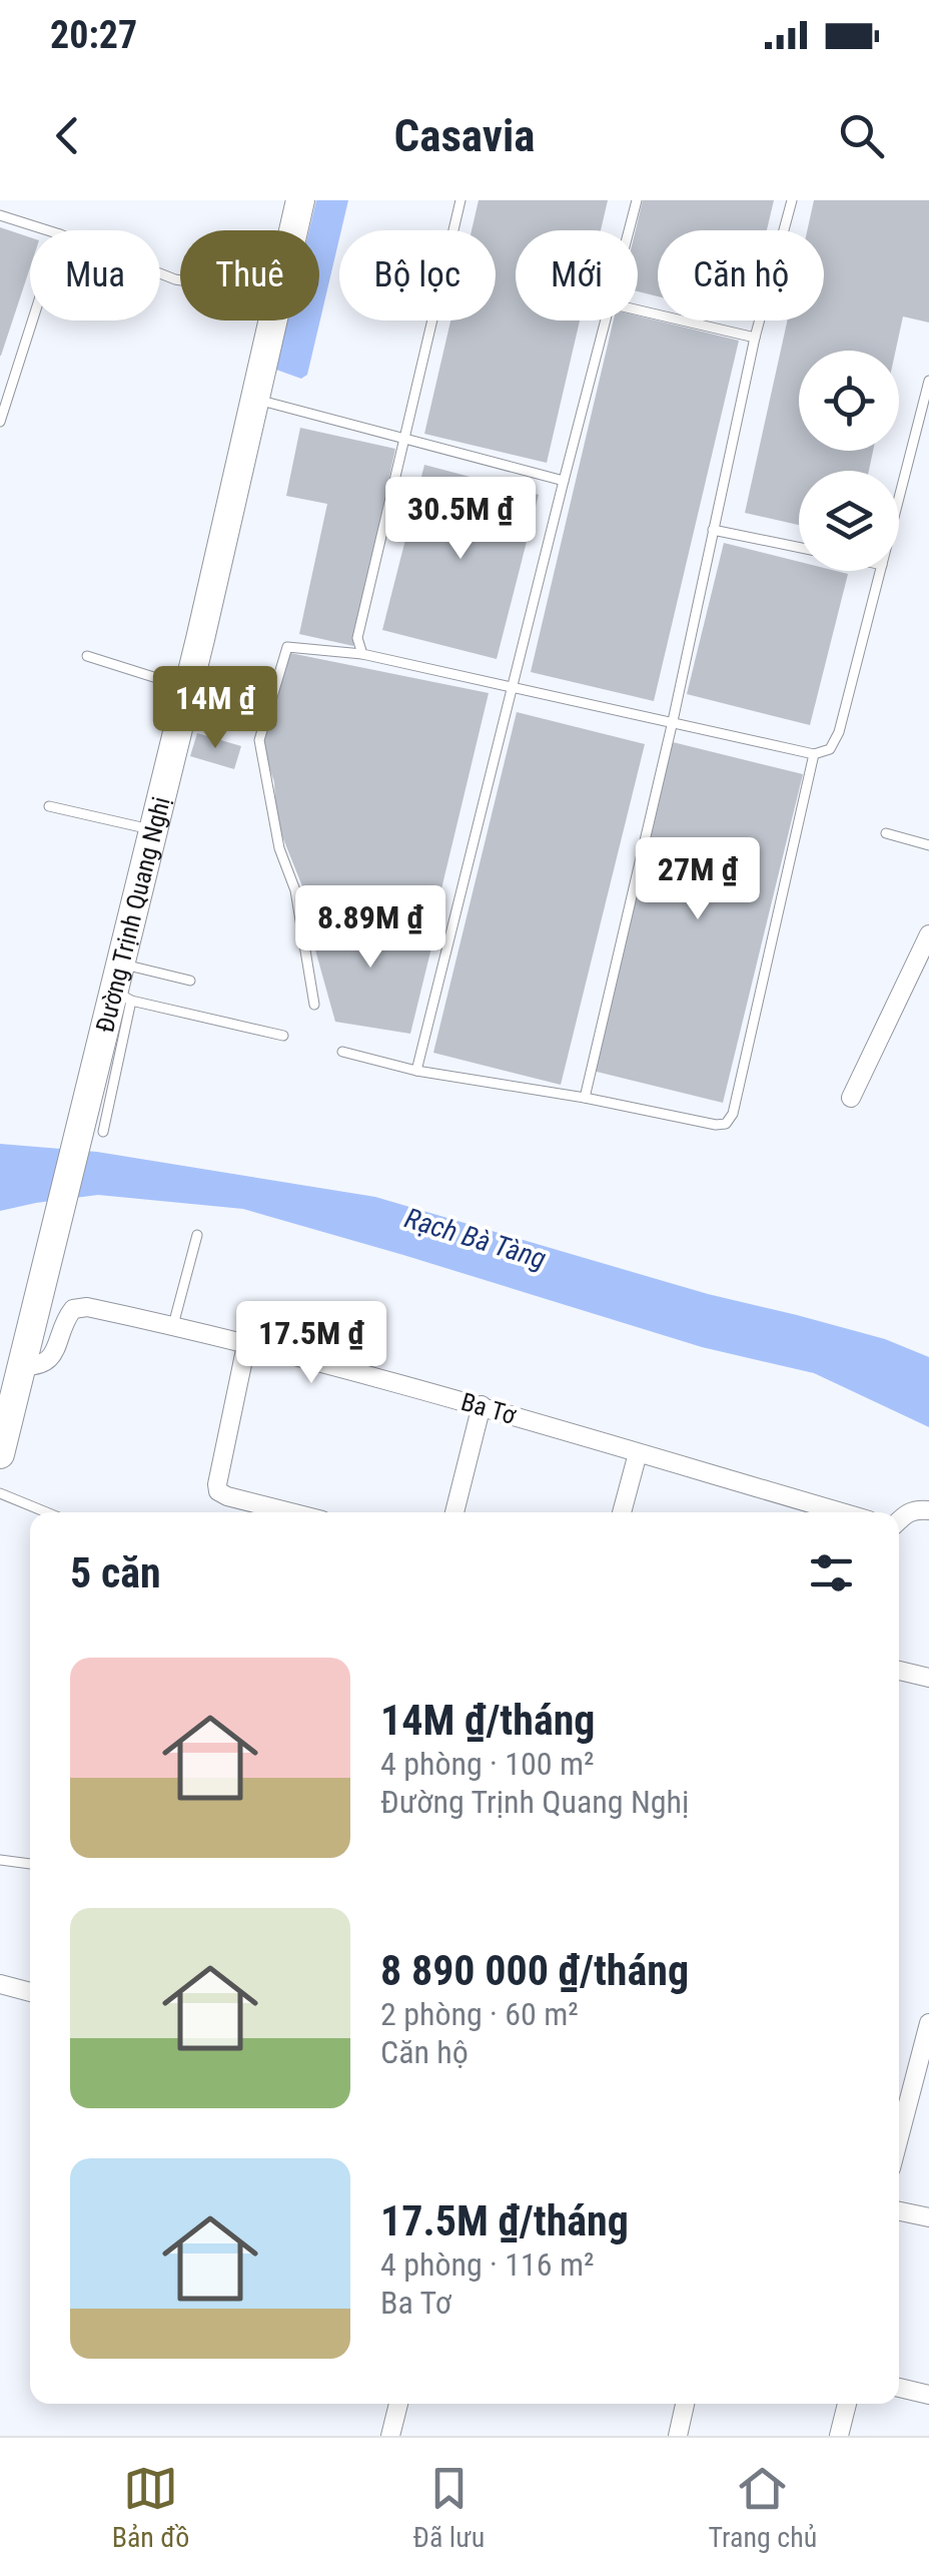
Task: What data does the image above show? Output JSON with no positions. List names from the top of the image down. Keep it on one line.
{"streets":{"main road":["Đường Trịnh Quang Nghị"],"street":["Ba Tơ"]},"crossings":[["Đường Trịnh Quang Nghị","Ba Tơ"]],"water":["Rạch Bà Tàng"],"page":{"status":"20:27","header":"Casavia","chip":["Mua","Thuê","Bộ lọc","Mới","Căn hộ"],"price":["30.5M ₫","14M ₫","27M ₫","8.89M ₫","17.5M ₫"],"heading":"5 căn","list":[{"name":"14M ₫/tháng","note":"4 phòng · 100 m² · Đường Trịnh Quang Nghị"},{"name":"8 890 000 ₫/tháng","note":"2 phòng · 60 m² · Căn hộ"},{"name":"17.5M ₫/tháng","note":"4 phòng · 116 m² · Ba Tơ"}],"tabs":["Bản đồ","Đã lưu","Trang chủ"]}}
